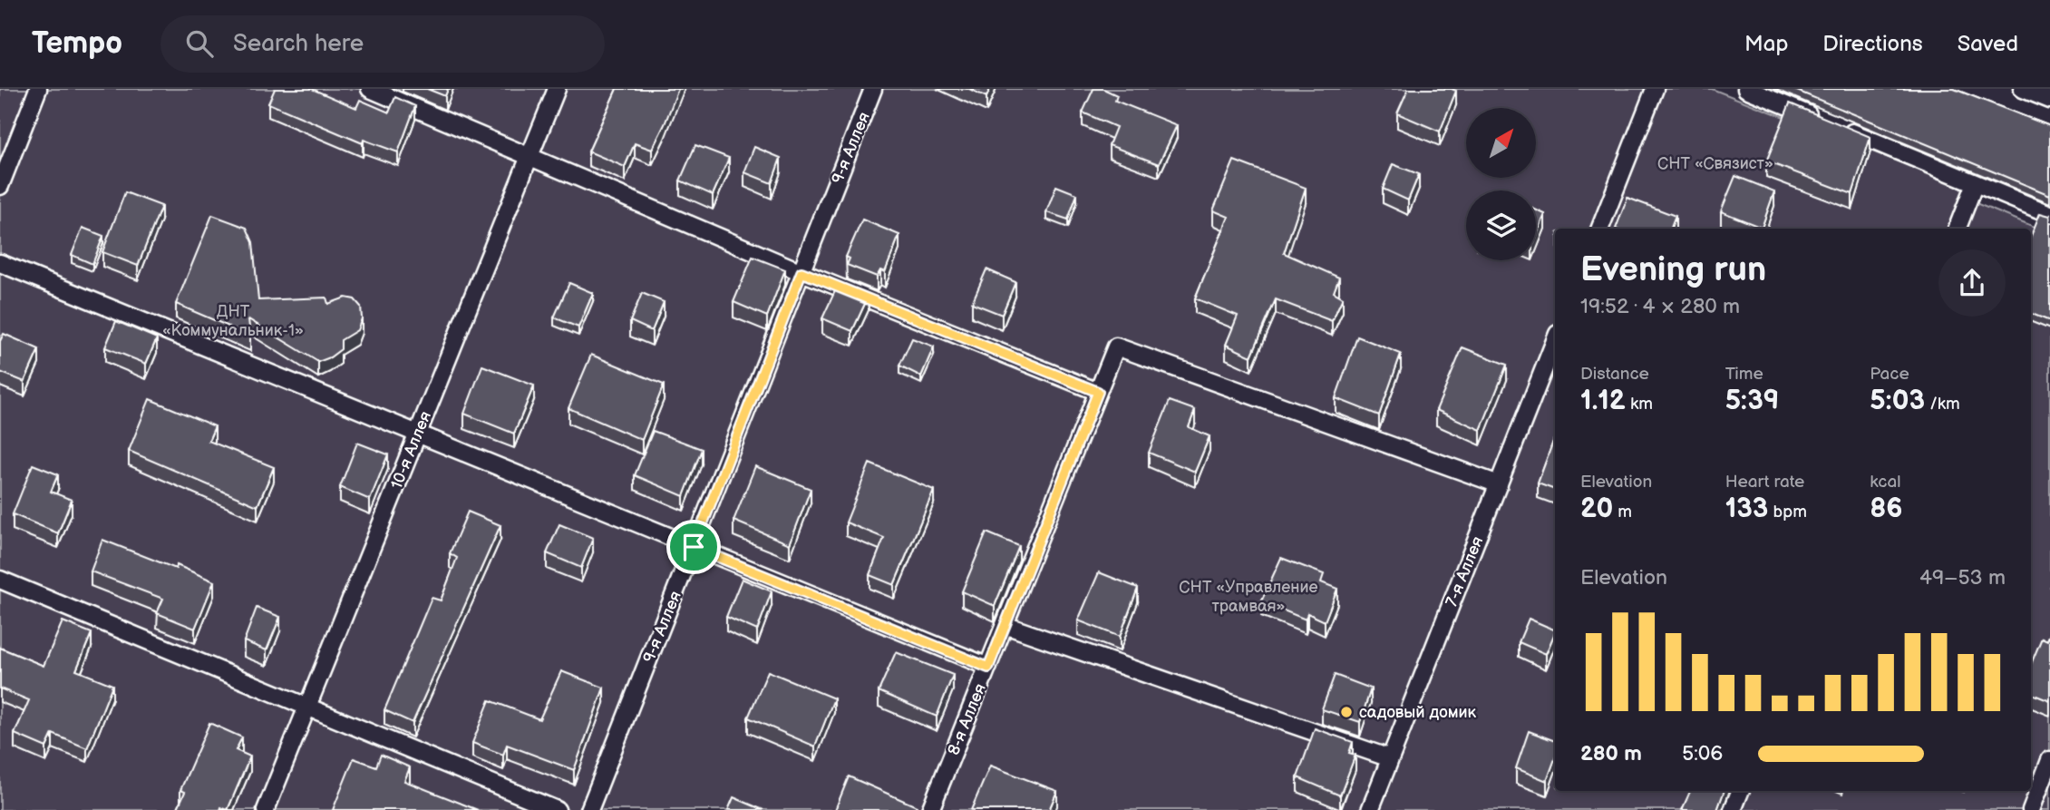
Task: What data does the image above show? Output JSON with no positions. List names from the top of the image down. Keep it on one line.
{"streets":{"lane":["9-я Аллея","10-я Аллея","7-я Аллея","8-я Аллея"]},"crossings":[["7-я Аллея","8-я Аллея"]],"parks":["СНТ «Связист»","ДНТ «Коммунальник-1»","СНТ «Управление трамвая»"],"places":["садовый домик"],"north":"top right","page":{"header":"Tempo","search":"Search here","nav":["Map","Directions","Saved"],"heading":["Evening run","19:52 · 4 × 280 m"],"stats":[["Distance","1.12 km"],["Time","5:39"],["Pace","5:03 /km"],["Elevation","20 m"],["Heart rate","133 bpm"],["kcal","86"]],"chart":["Elevation","49–53 m"],"list":[{"name":"280 m","note":"5:06"}]}}
